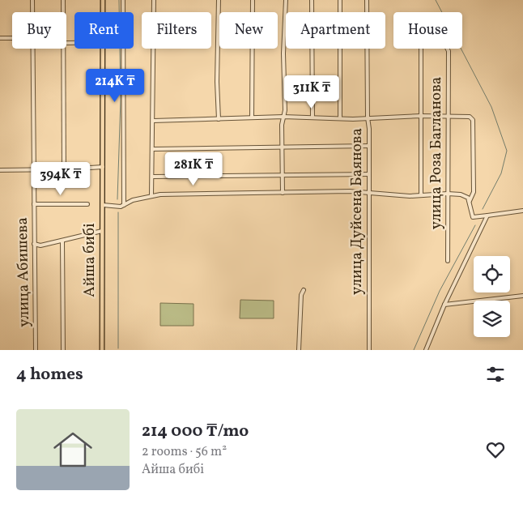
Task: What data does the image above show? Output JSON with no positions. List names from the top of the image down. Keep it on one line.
{"streets":{"main road":["Айша бибі"],"street":["улица Роза Багланова","улица Дуйсена Баянова","улица Абишева"]},"page":{"chip":["Buy","Rent","Filters","New","Apartment","House"],"price":["214K ₸","311K ₸","281K ₸","394K ₸"],"heading":"4 homes","list":[{"name":"214 000 ₸/mo","note":"2 rooms · 56 m² · Айша бибі"}]}}
